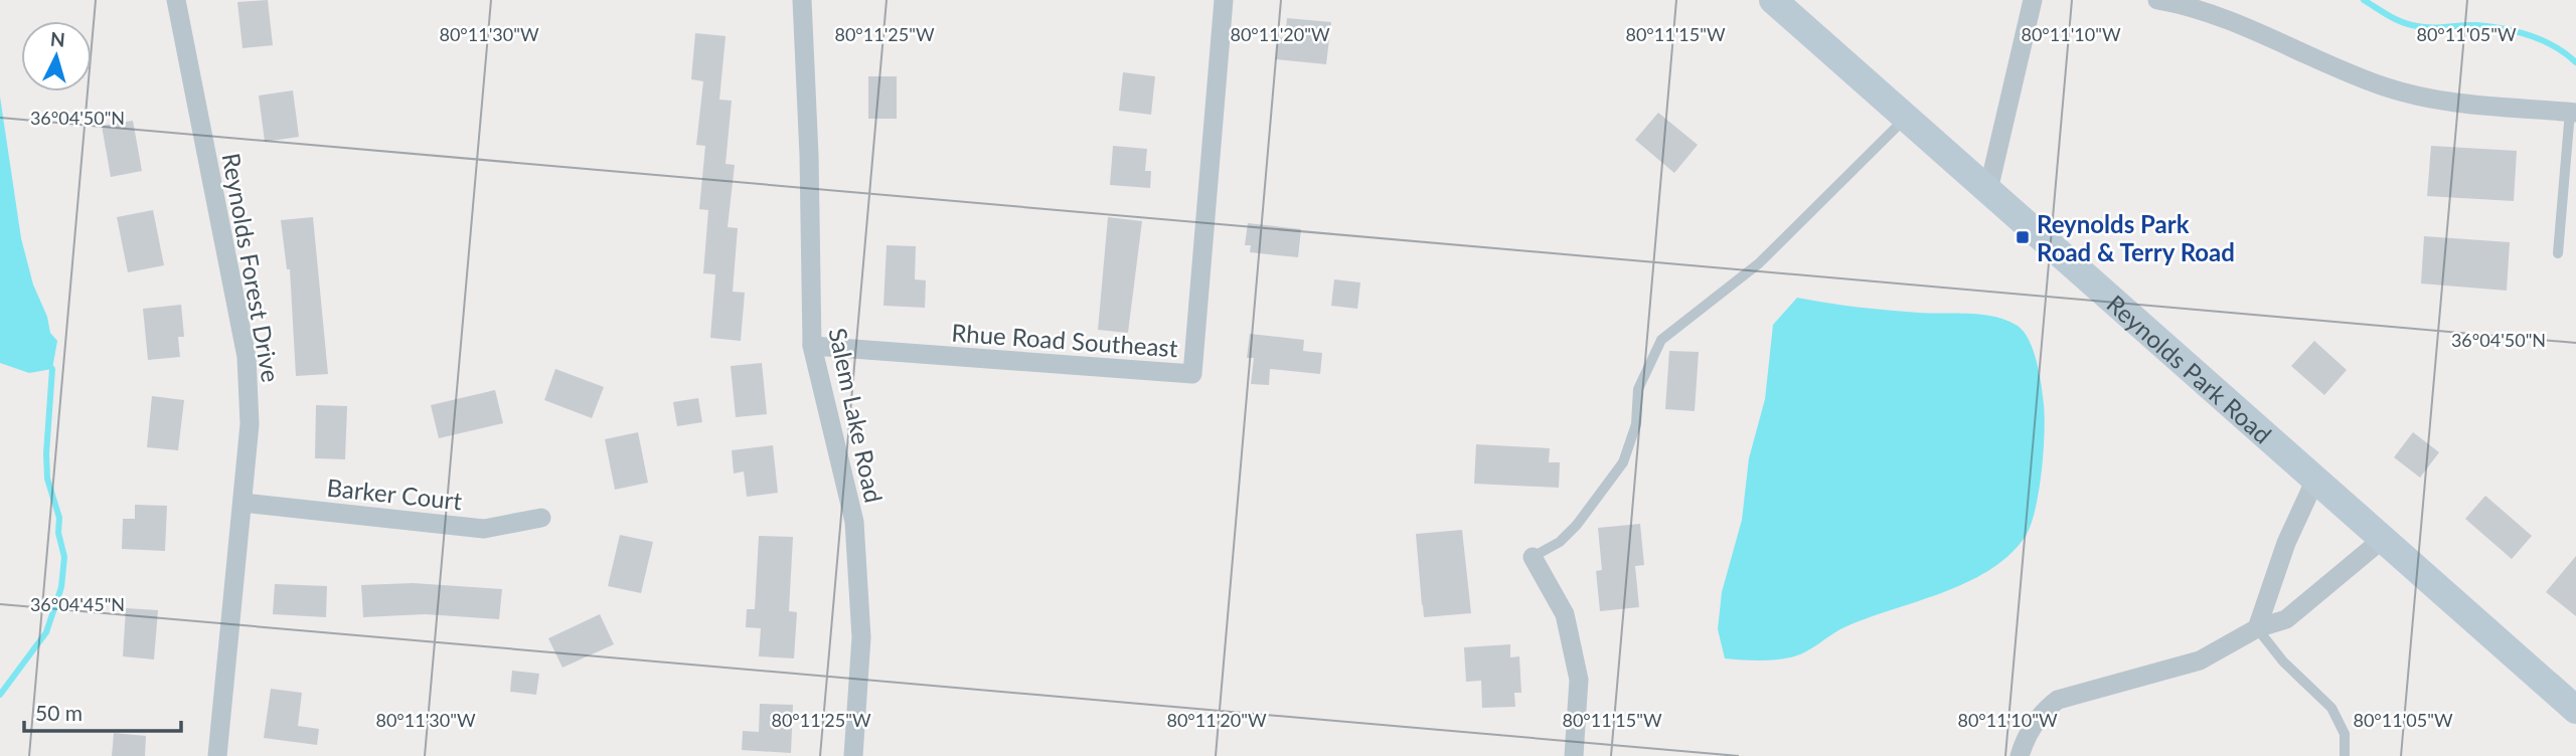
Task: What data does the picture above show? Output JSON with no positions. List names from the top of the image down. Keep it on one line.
{"streets":{"main road":["Reynolds Park Road"],"street":["Reynolds Forest Drive","Rhue Road Southeast","Salem Lake Road","Barker Court"]},"crossings":[["Reynolds Forest Drive","Barker Court"],["Rhue Road Southeast","Salem Lake Road"]],"places":{"transit":["Reynolds Park Road & Terry Road"]},"scale_bar":"50 m","north":"top","coordinates":["80°11'30\"W","80°11'25\"W","80°11'20\"W","80°11'15\"W","80°11'05\"W","80°11'10\"W","36°04'50\"N","36°04'45\"N"]}
